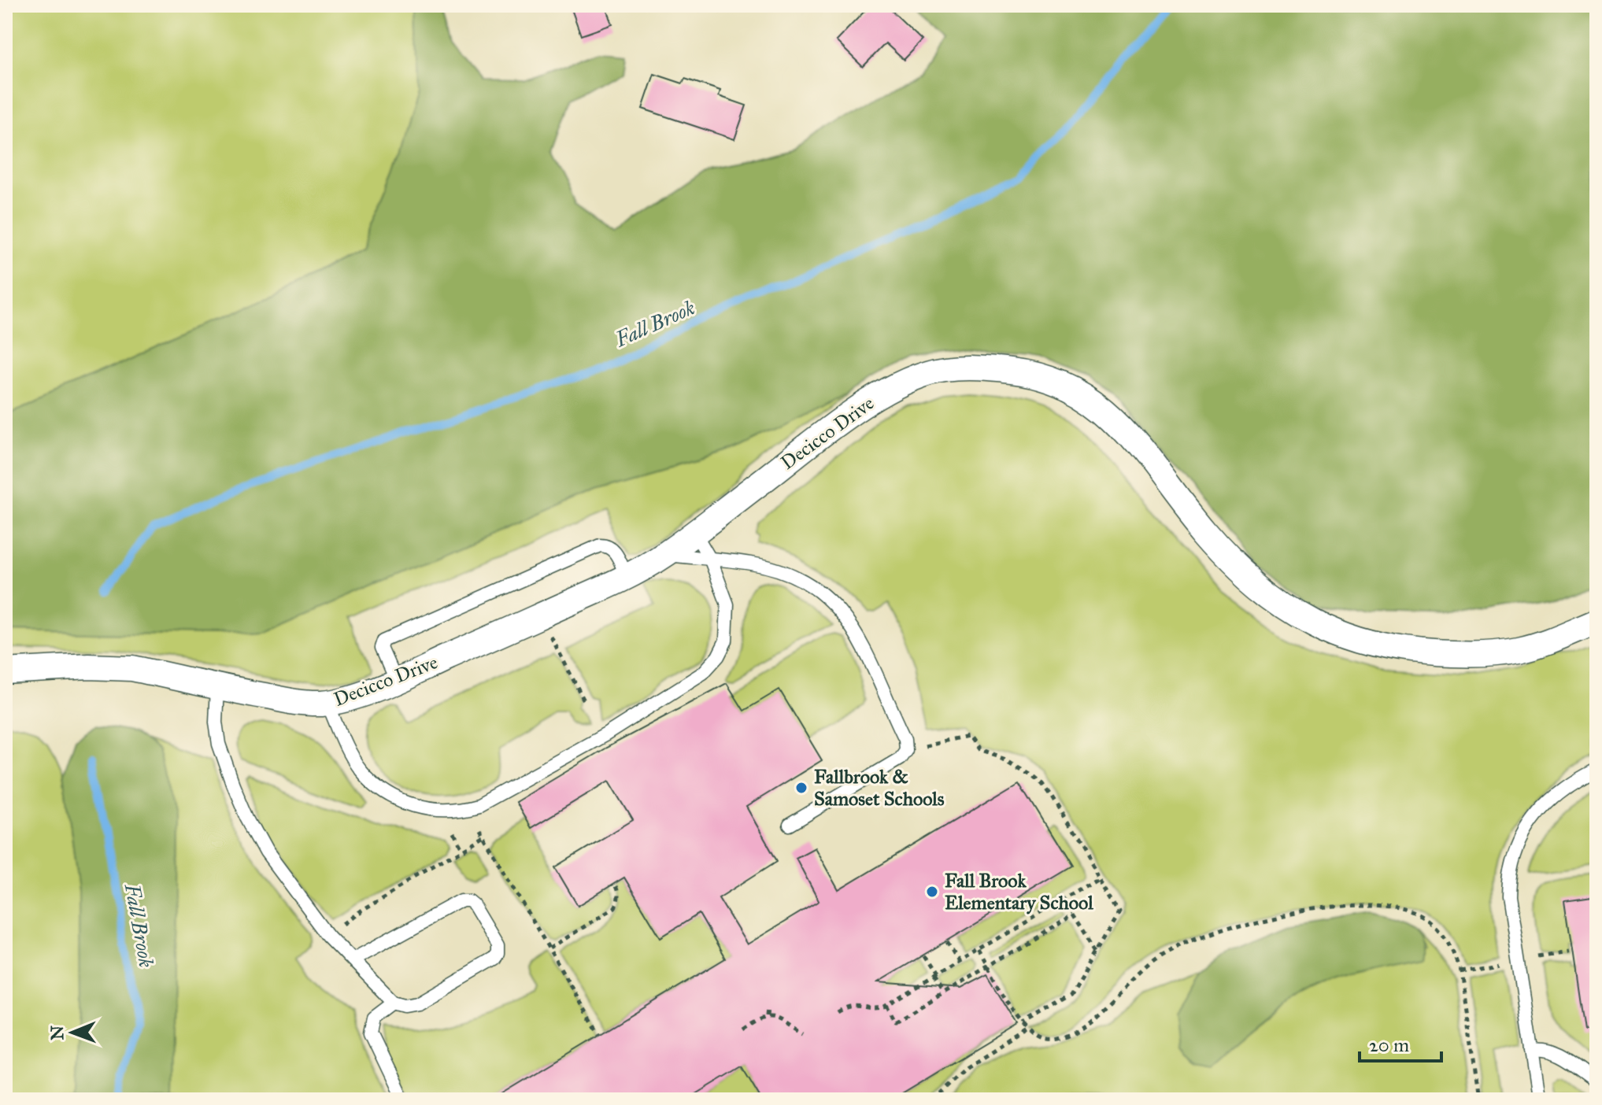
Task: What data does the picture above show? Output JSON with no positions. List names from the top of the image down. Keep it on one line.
{"streets":{"street":["Decicco Drive"]},"water":["Fall Brook"],"places":["Fallbrook & Samoset Schools","Fall Brook Elementary School"],"scale_bar":"20 m","north":"left"}
